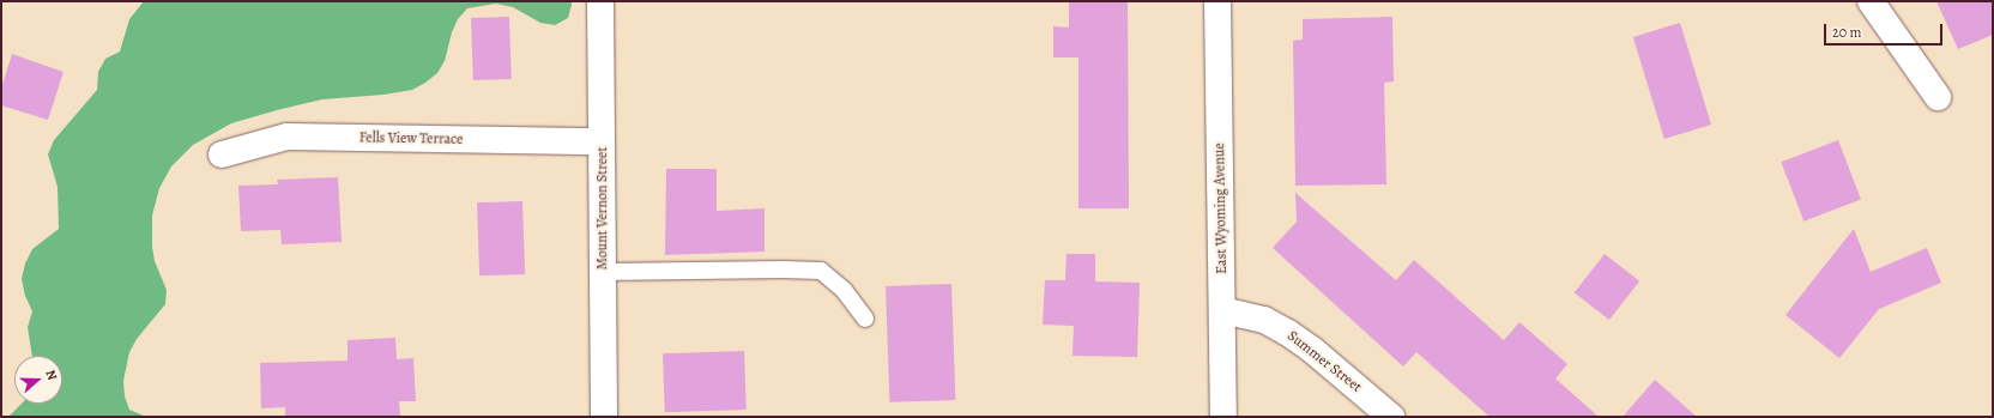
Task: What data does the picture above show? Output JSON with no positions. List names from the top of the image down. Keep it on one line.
{"streets":{"street":["Fells View Terrace","Mount Vernon Street","East Wyoming Avenue","Summer Street"]},"crossings":[["Fells View Terrace","Mount Vernon Street"],["East Wyoming Avenue","Summer Street"]],"scale_bar":"20 m","north":"right"}
